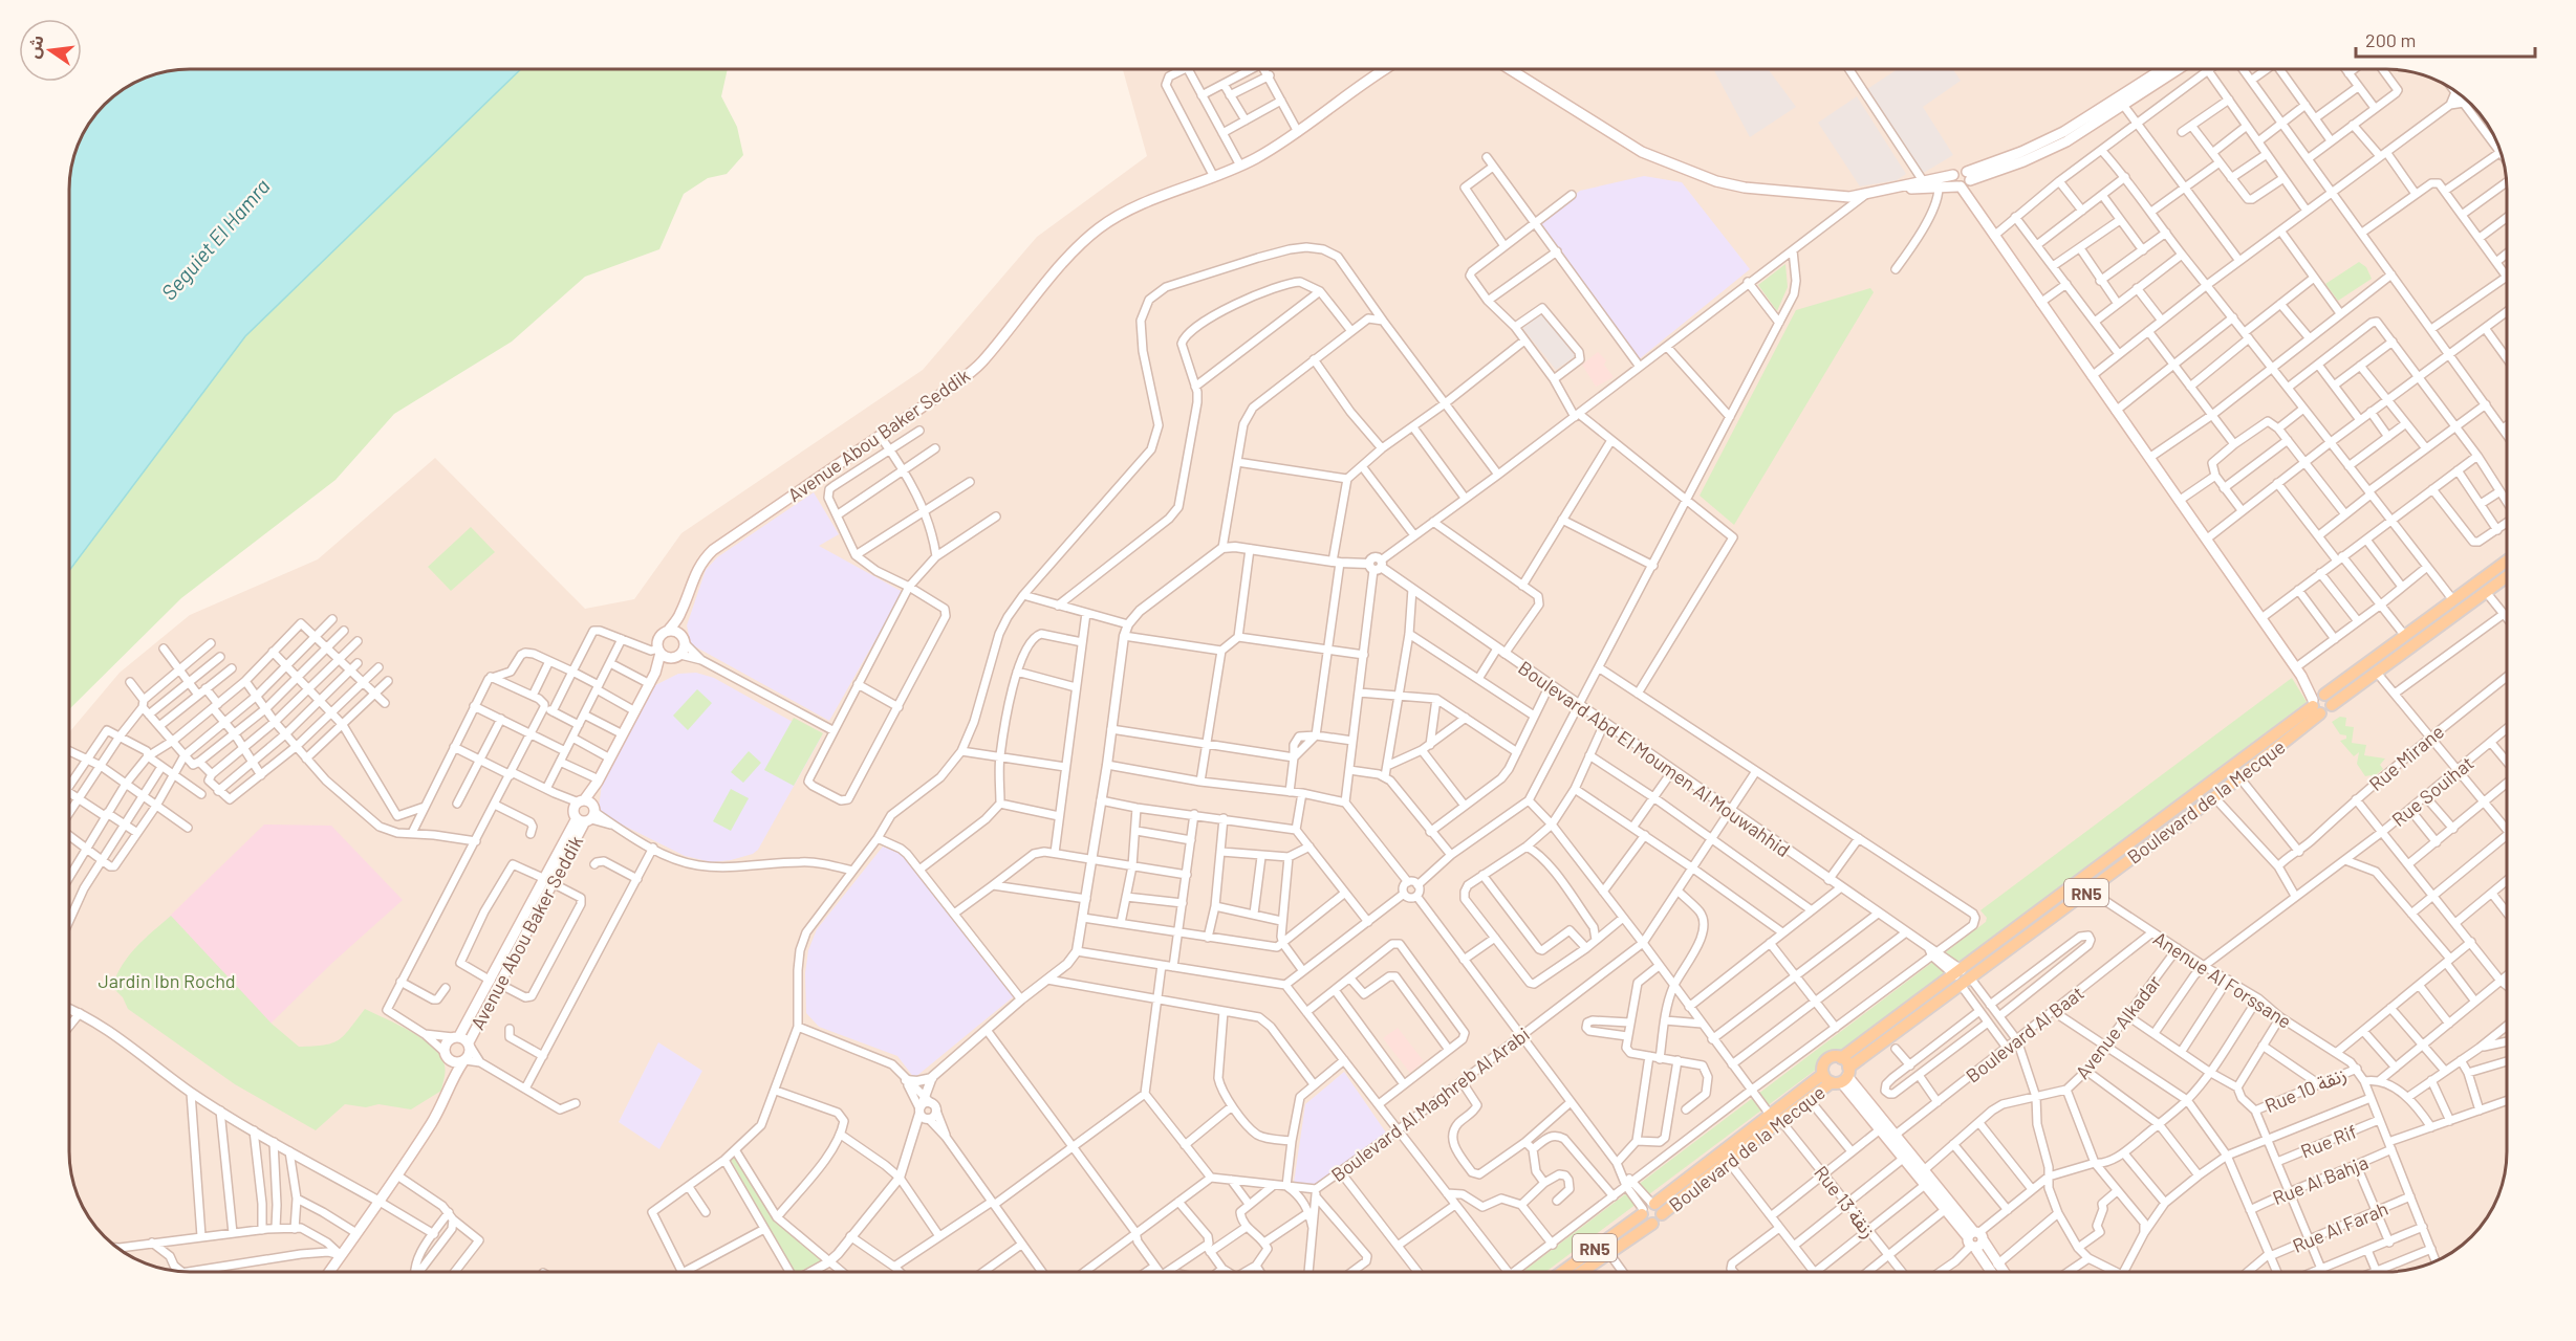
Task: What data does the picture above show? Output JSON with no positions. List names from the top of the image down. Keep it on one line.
{"streets":{"main road":["Avenue Abou Baker Seddik","Boulevard de la Mecque","RN5"],"street":["Rue Mirane","Boulevard Abd El Moumen Al Mouwahhid","Rue Souihat","Anenue Al Forssane","Avenue Alkadar","Boulevard Al Baat","Rue 10 زنقة","Boulevard Al Maghreb Al Arabi","Rue Rif","Rue Al Bahja","Rue 13 زنقة","Rue Al Farah"]},"crossings":[["Boulevard Abd El Moumen Al Mouwahhid","Boulevard de la Mecque"],["Boulevard Abd El Moumen Al Mouwahhid","Boulevard Al Maghreb Al Arabi"],["Rue Souihat","Anenue Al Forssane"],["Boulevard de la Mecque","RN5"],["Boulevard de la Mecque","Anenue Al Forssane"],["Boulevard de la Mecque","Rue 13 زنقة"],["Anenue Al Forssane","Avenue Alkadar"],["Anenue Al Forssane","Boulevard Al Baat"],["Anenue Al Forssane","Rue 10 زنقة"],["Boulevard Al Maghreb Al Arabi","Rue 13 زنقة"]],"water":["Seguiet El Hamra"],"parks":["Jardin Ibn Rochd"],"scale_bar":"200 m","north":"left"}
